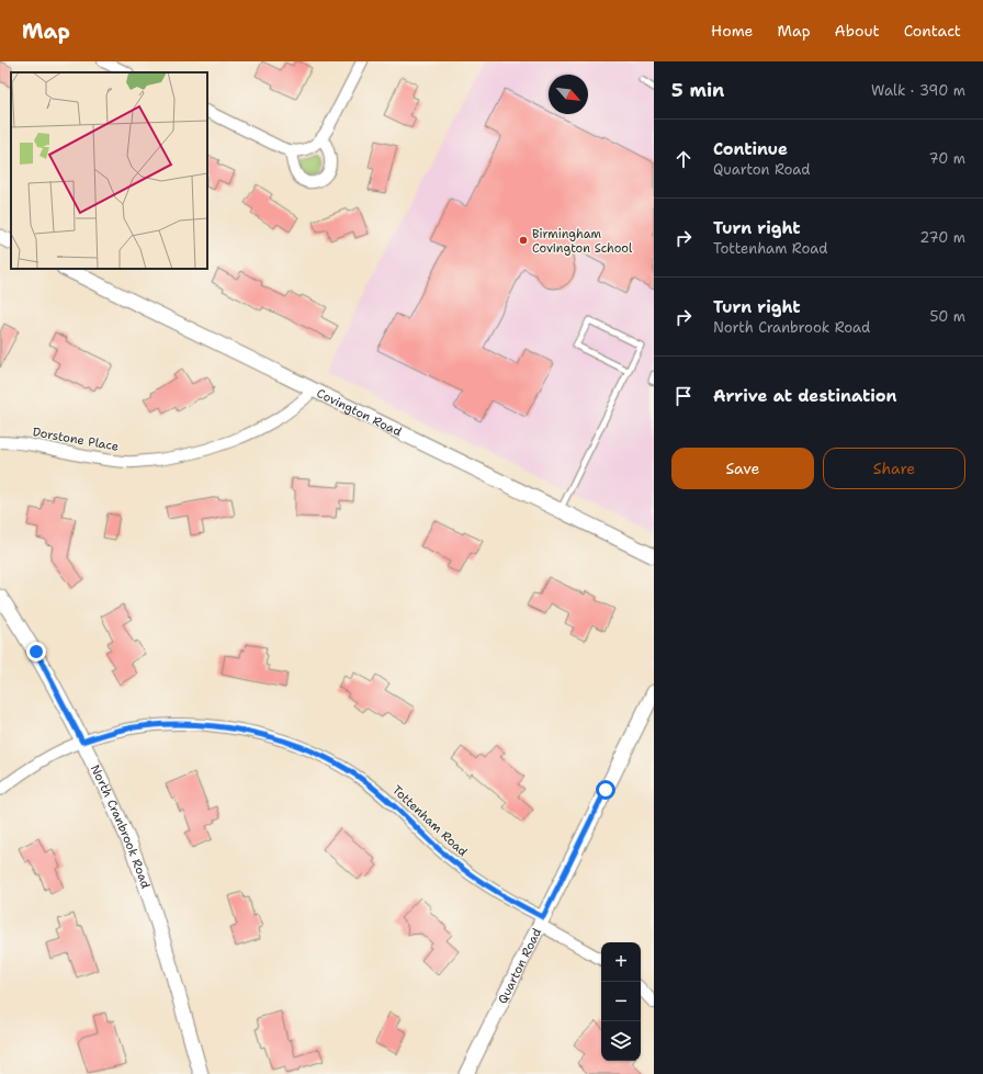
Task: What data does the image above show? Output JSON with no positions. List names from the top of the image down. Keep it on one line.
{"streets":{"street":["Covington Road","Dorstone Place","Tottenham Road","North Cranbrook Road","Quarton Road"]},"crossings":[["Covington Road","Dorstone Place"],["Tottenham Road","North Cranbrook Road"],["Tottenham Road","Quarton Road"]],"places":["Birmingham Covington School"],"north":"bottom right","page":{"header":"Map","nav":["Home","Map","About","Contact"],"heading":["5 min","Walk · 390 m"],"list":[["Continue","Quarton Road","70 m"],["Turn right","Tottenham Road","270 m"],["Turn right","North Cranbrook Road","50 m"],"Arrive at destination"],"buttons":["Save","Share"],"map_buttons":["+","−"]}}
